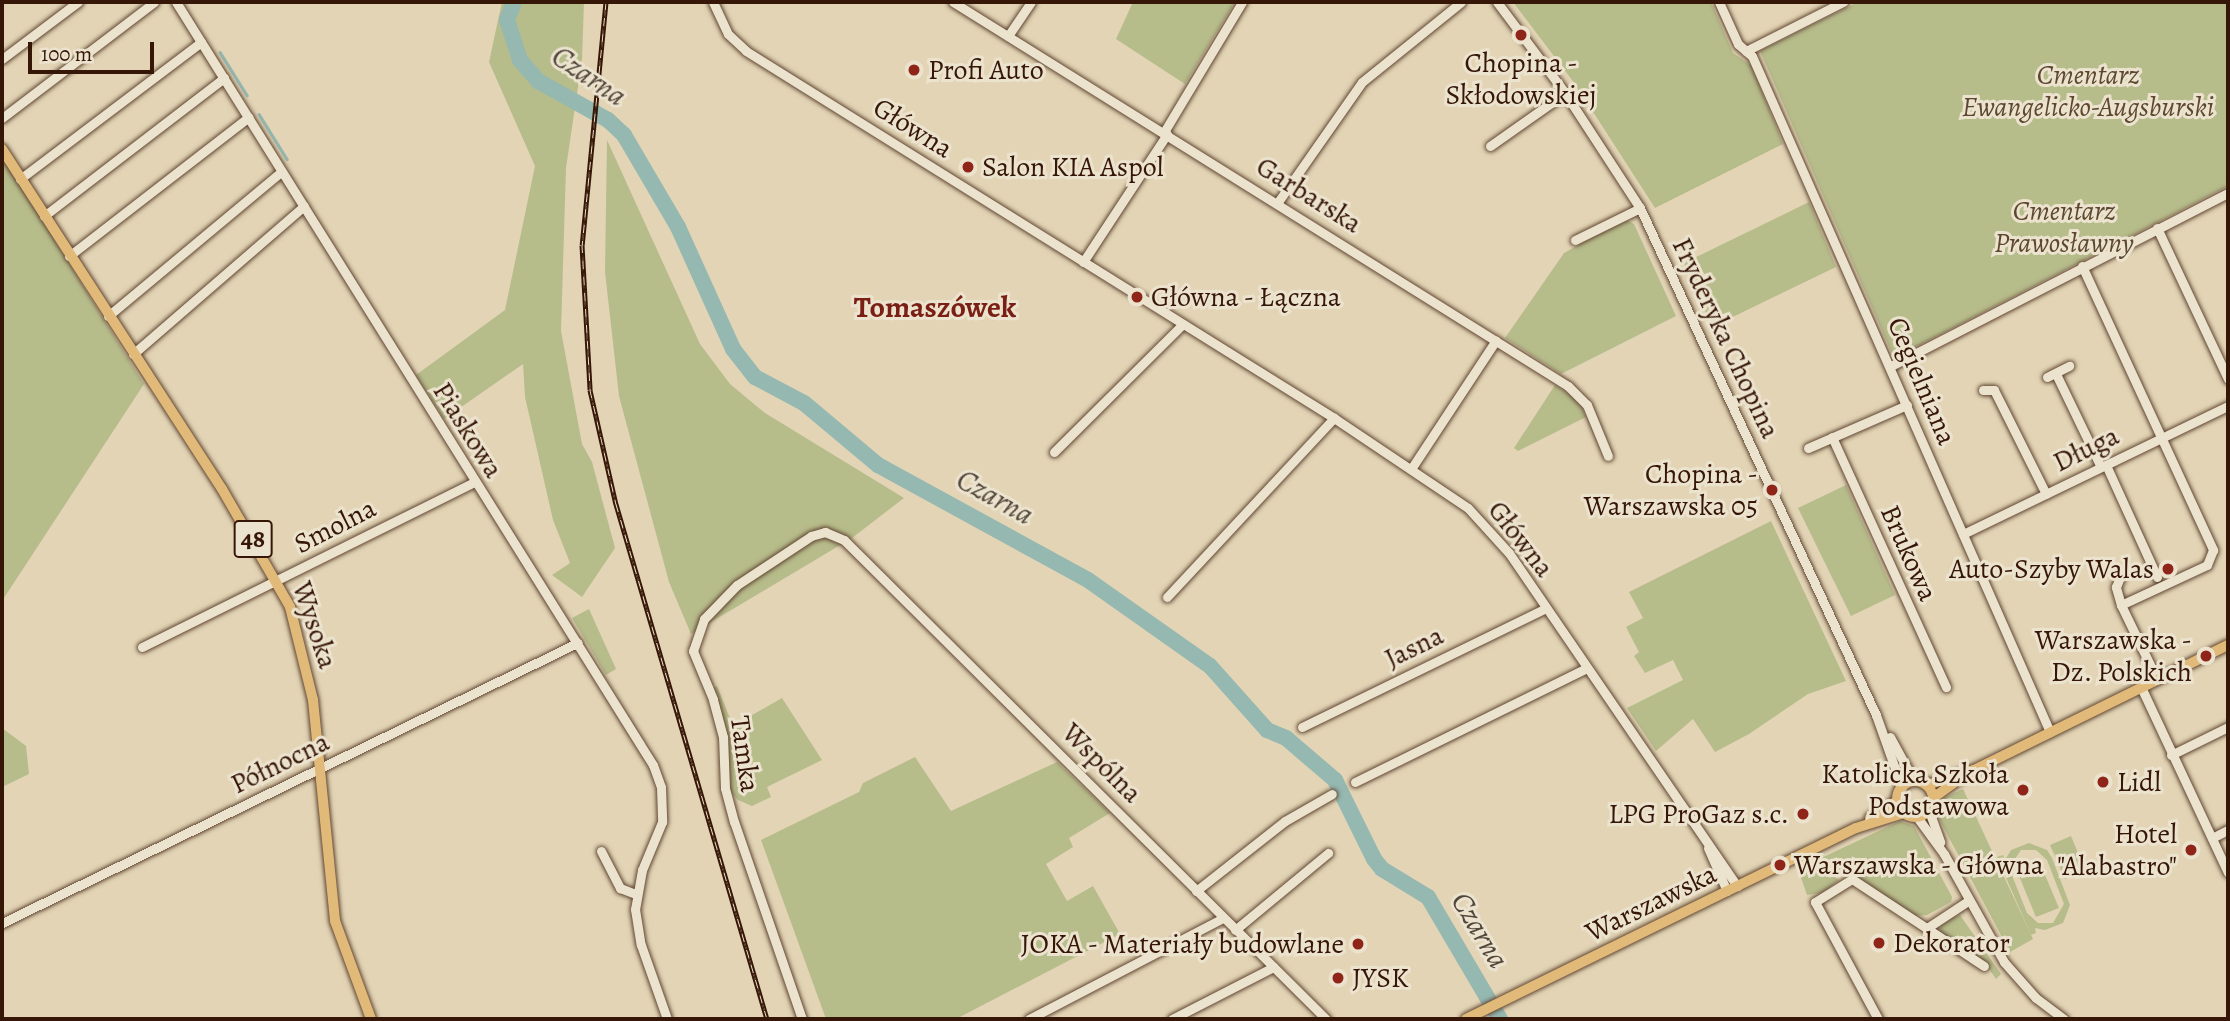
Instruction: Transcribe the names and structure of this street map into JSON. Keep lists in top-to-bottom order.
{
  "streets": {
    "main road": ["48", "Wysoka", "Warszawska"],
    "street": [
      "Główna",
      "Garbarska",
      "Fryderyka Chopina",
      "Cegielniana",
      "Piaskowa",
      "Długa",
      "Smolna",
      "Brukowa",
      "Jasna",
      "Tamka",
      "Północna",
      "Wspólna"
    ]
  },
  "crossings": [
    ["Główna", "Jasna"],
    ["Główna", "Warszawska"],
    ["Fryderyka Chopina", "Warszawska"],
    ["Cegielniana", "Długa"],
    ["Piaskowa", "Smolna"],
    ["Piaskowa", "Północna"],
    ["Smolna", "Wysoka"],
    ["Wysoka", "Północna"],
    ["Tamka", "Wspólna"]
  ],
  "districts": ["Tomaszówek"],
  "water": ["Czarna"],
  "parks": ["Cmentarz Ewangelicko-Augsburski", "Cmentarz Prawosławny"],
  "places": [
    "Chopina - Skłodowskiej",
    "Profi Auto",
    "Salon KIA Aspol",
    "Główna - Łączna",
    "Chopina - Warszawska 05",
    "Auto-Szyby Walas",
    "Warszawska - Dz. Polskich",
    "Lidl",
    "Katolicka Szkoła Podstawowa",
    "LPG ProGaz s.c.",
    "Hotel \"Alabastro\"",
    "Warszawska - Główna",
    "Dekorator",
    "JOKA - Materiały budowlane",
    "JYSK"
  ],
  "scale_bar": "100 m"
}
